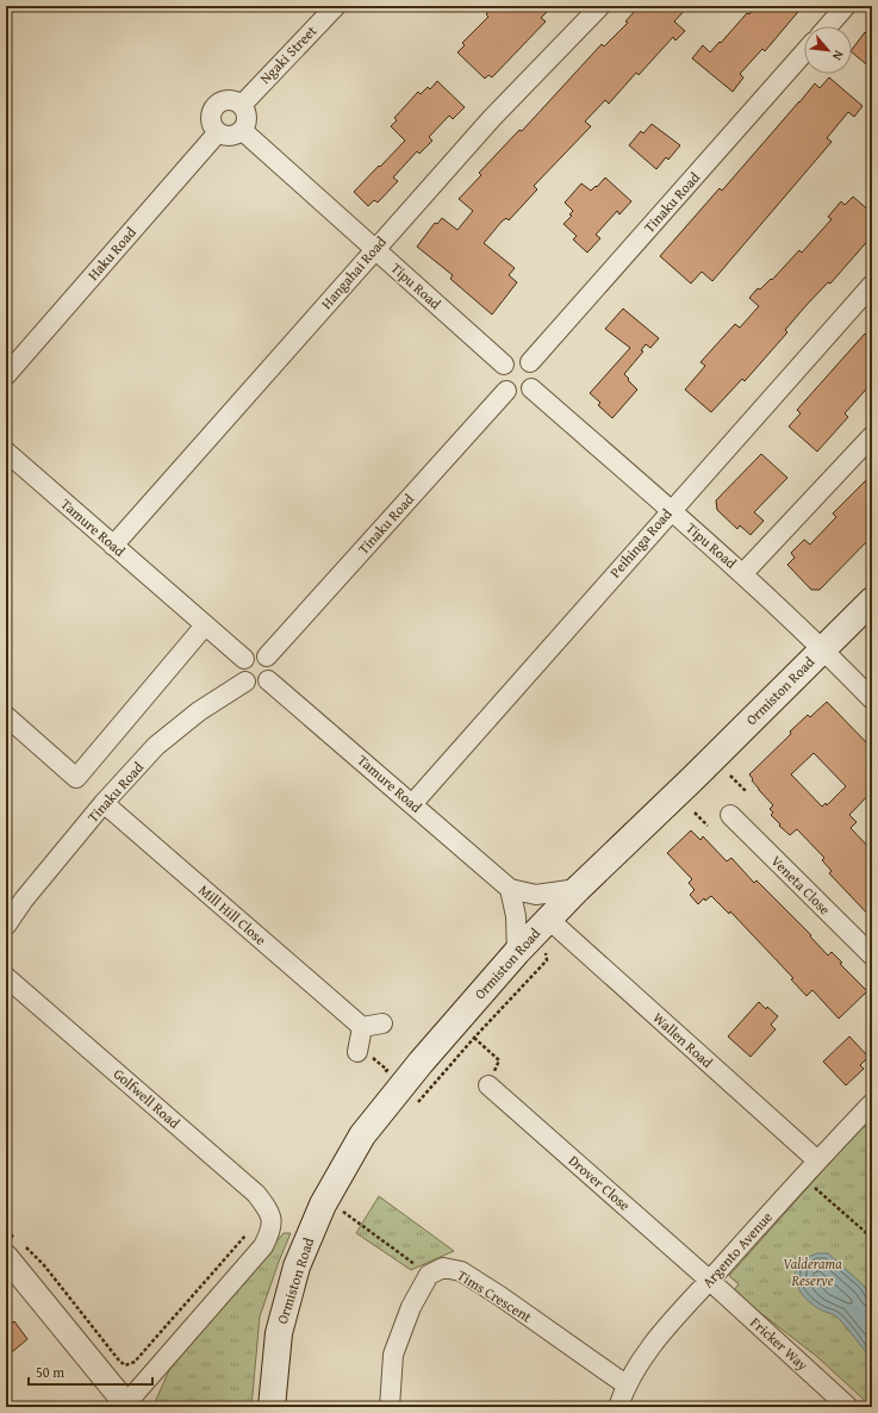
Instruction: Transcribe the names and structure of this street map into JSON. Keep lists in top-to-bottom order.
{
  "streets": {
    "main road": ["Ormiston Road"],
    "street": [
      "Ngaki Street",
      "Tinaku Road",
      "Haku Road",
      "Hangahai Road",
      "Tipu Road",
      "Tamure Road",
      "Peihinga Road",
      "Veneta Close",
      "Mill Hill Close",
      "Wallen Road",
      "Golfwell Road",
      "Drover Close",
      "Argento Avenue",
      "Tims Crescent",
      "Fricker Way"
    ]
  },
  "crossings": [
    ["Ngaki Street", "Haku Road"],
    ["Ngaki Street", "Tipu Road"],
    ["Tinaku Road", "Tipu Road"],
    ["Tinaku Road", "Tamure Road"],
    ["Tinaku Road", "Mill Hill Close"],
    ["Haku Road", "Tipu Road"],
    ["Hangahai Road", "Tipu Road"],
    ["Hangahai Road", "Tamure Road"],
    ["Tipu Road", "Peihinga Road"],
    ["Tipu Road", "Ormiston Road"],
    ["Tamure Road", "Peihinga Road"],
    ["Tamure Road", "Ormiston Road"],
    ["Ormiston Road", "Wallen Road"],
    ["Wallen Road", "Argento Avenue"],
    ["Drover Close", "Argento Avenue"],
    ["Drover Close", "Fricker Way"],
    ["Argento Avenue", "Tims Crescent"],
    ["Argento Avenue", "Fricker Way"]
  ],
  "parks": ["Valderama Reserve"],
  "scale_bar": "50 m",
  "north": "bottom right"
}
